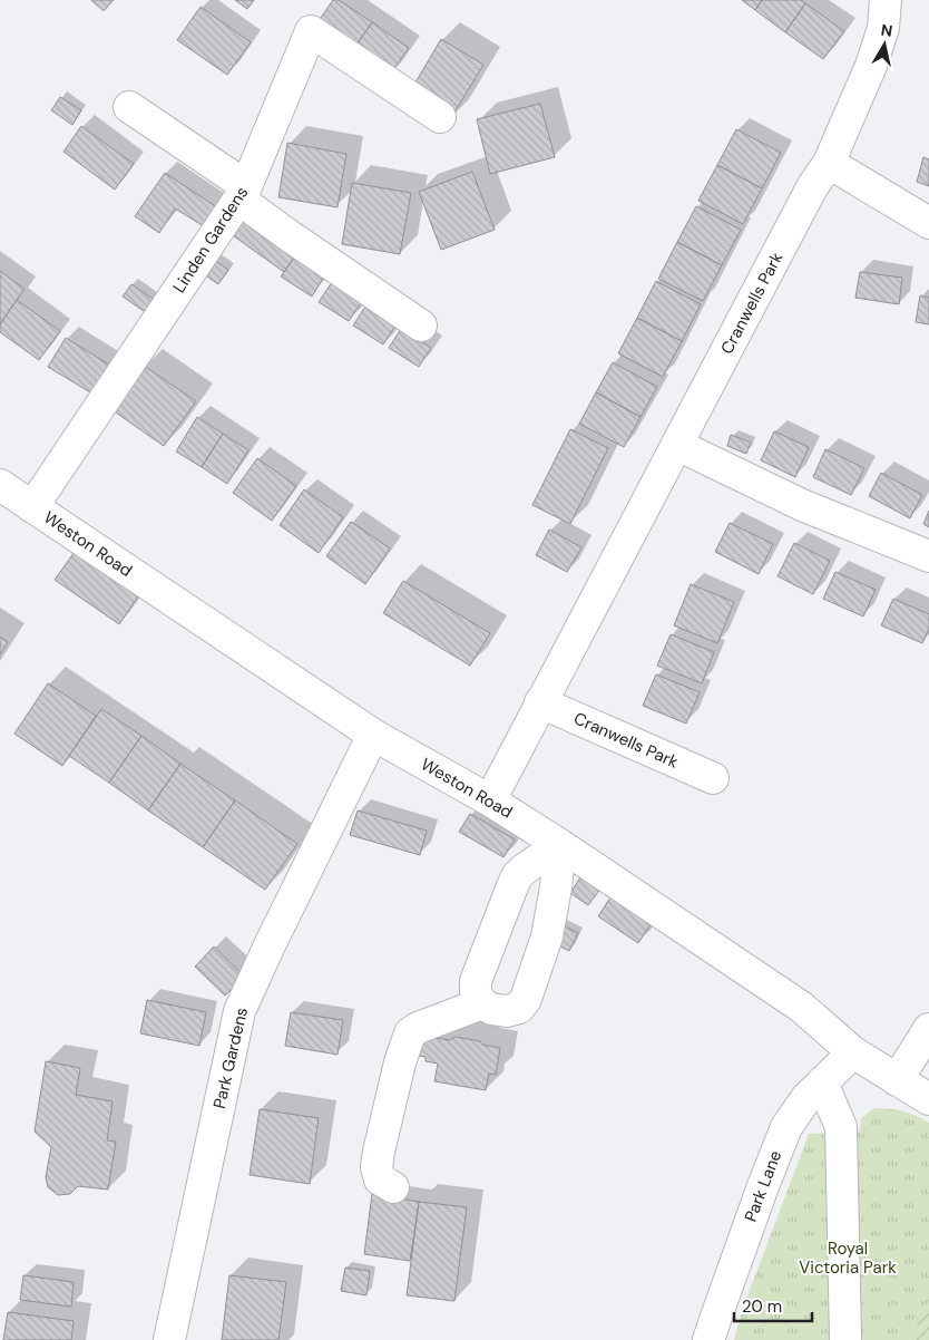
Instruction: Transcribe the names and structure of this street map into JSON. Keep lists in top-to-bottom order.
{
  "streets": {
    "street": [
      "Linden Gardens",
      "Cranwells Park",
      "Weston Road",
      "Park Gardens",
      "Park Lane"
    ]
  },
  "crossings": [
    ["Linden Gardens", "Weston Road"],
    ["Cranwells Park", "Weston Road"],
    ["Weston Road", "Park Gardens"],
    ["Weston Road", "Park Lane"]
  ],
  "parks": ["Royal Victoria Park"],
  "scale_bar": "20 m",
  "north": "top"
}
